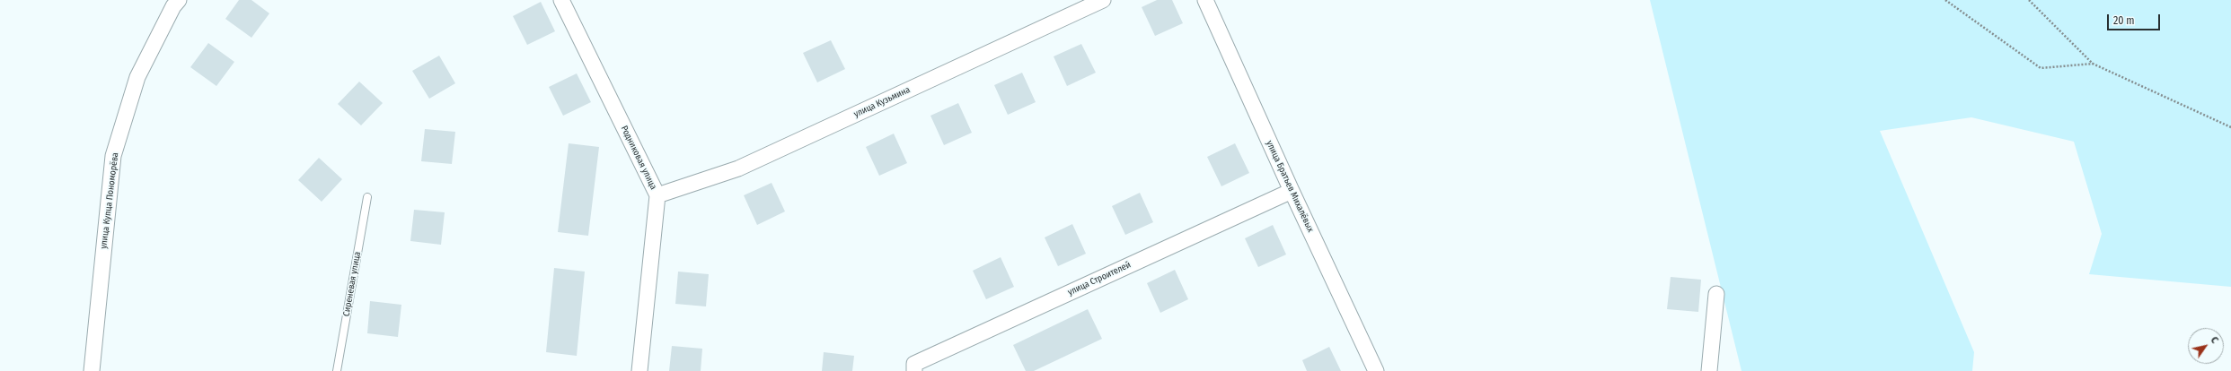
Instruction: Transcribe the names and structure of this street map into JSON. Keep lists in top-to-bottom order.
{
  "streets": {
    "street": [
      "улица Кузьмина",
      "Родниковая улица",
      "улица Братьев Михалёвых",
      "улица Купца Пономорёва",
      "улица Строителей"
    ],
    "lane": ["Сиреневая улица"]
  },
  "crossings": [
    ["улица Кузьмина", "Родниковая улица"],
    ["улица Братьев Михалёвых", "улица Строителей"]
  ],
  "scale_bar": "20 m",
  "north": "top right"
}
